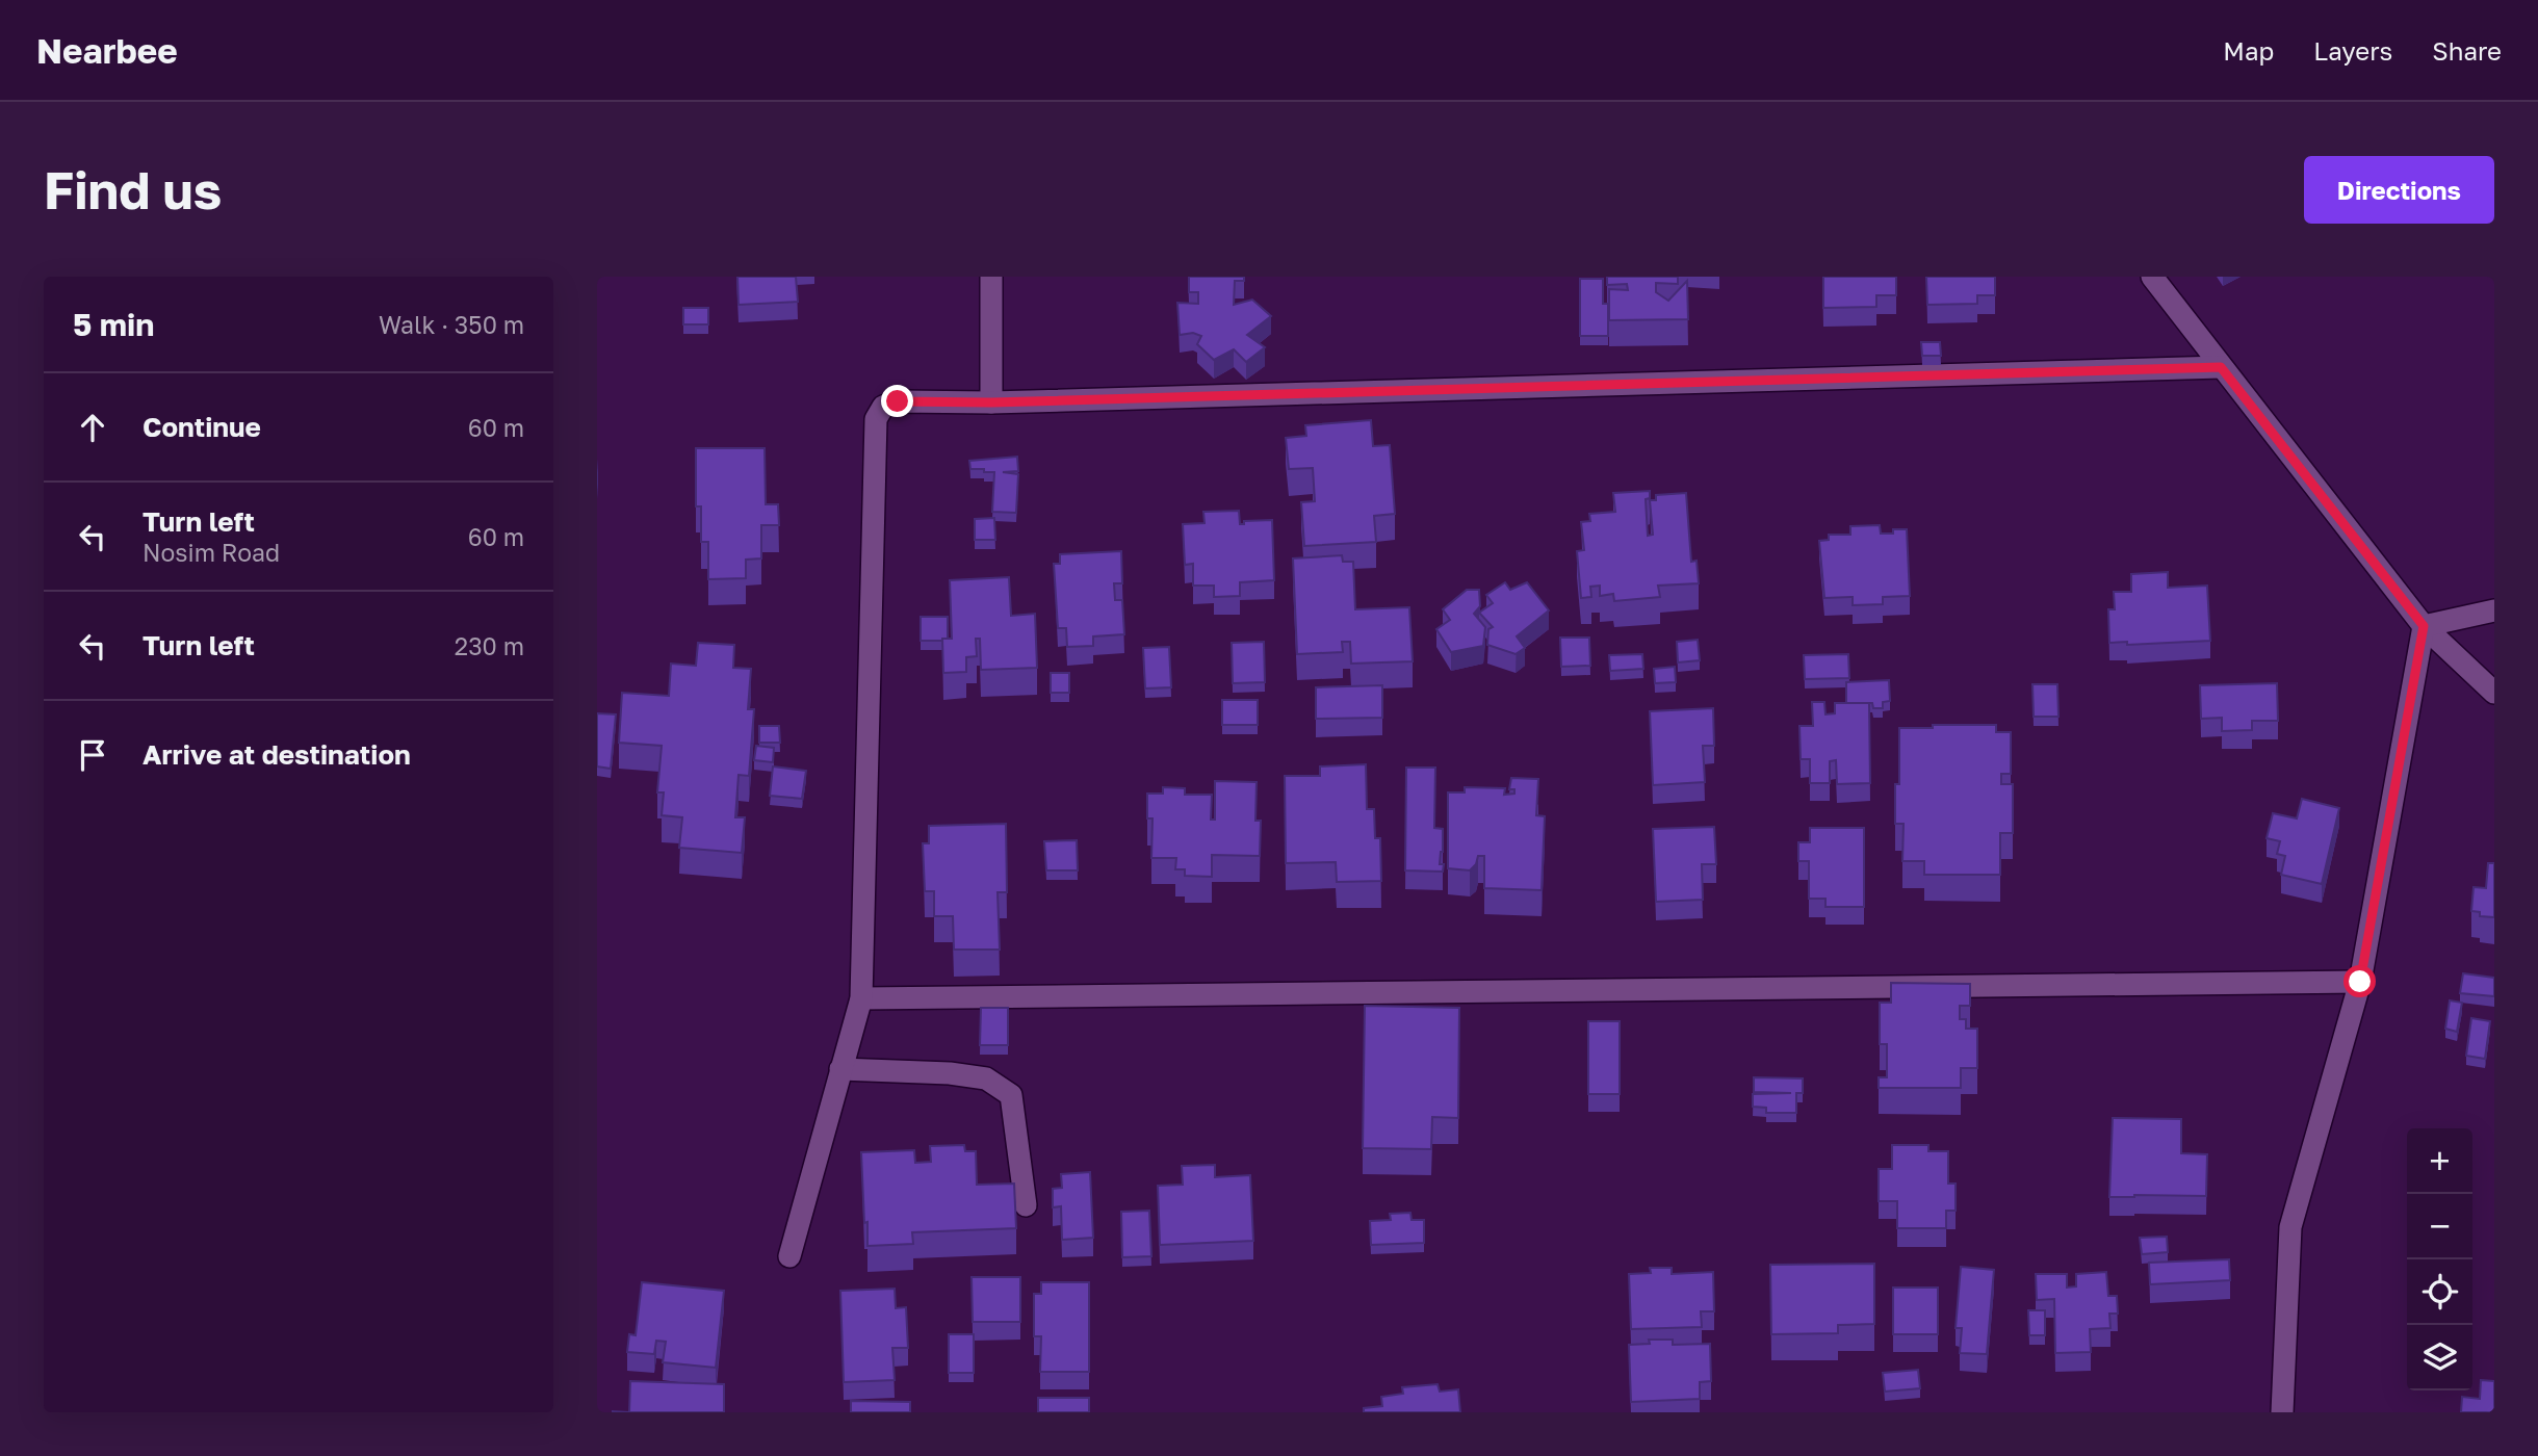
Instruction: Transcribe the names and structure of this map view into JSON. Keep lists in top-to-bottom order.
{
  "page": {
    "header": "Nearbee",
    "nav": ["Map", "Layers", "Share"],
    "buttons": "Directions",
    "title": "Find us",
    "heading": ["5 min", "Walk · 350 m"],
    "list": [
      ["Continue", "60 m"],
      ["Turn left", "Nosim Road", "60 m"],
      ["Turn left", "230 m"],
      "Arrive at destination"
    ],
    "map_buttons": ["+", "−"]
  }
}
